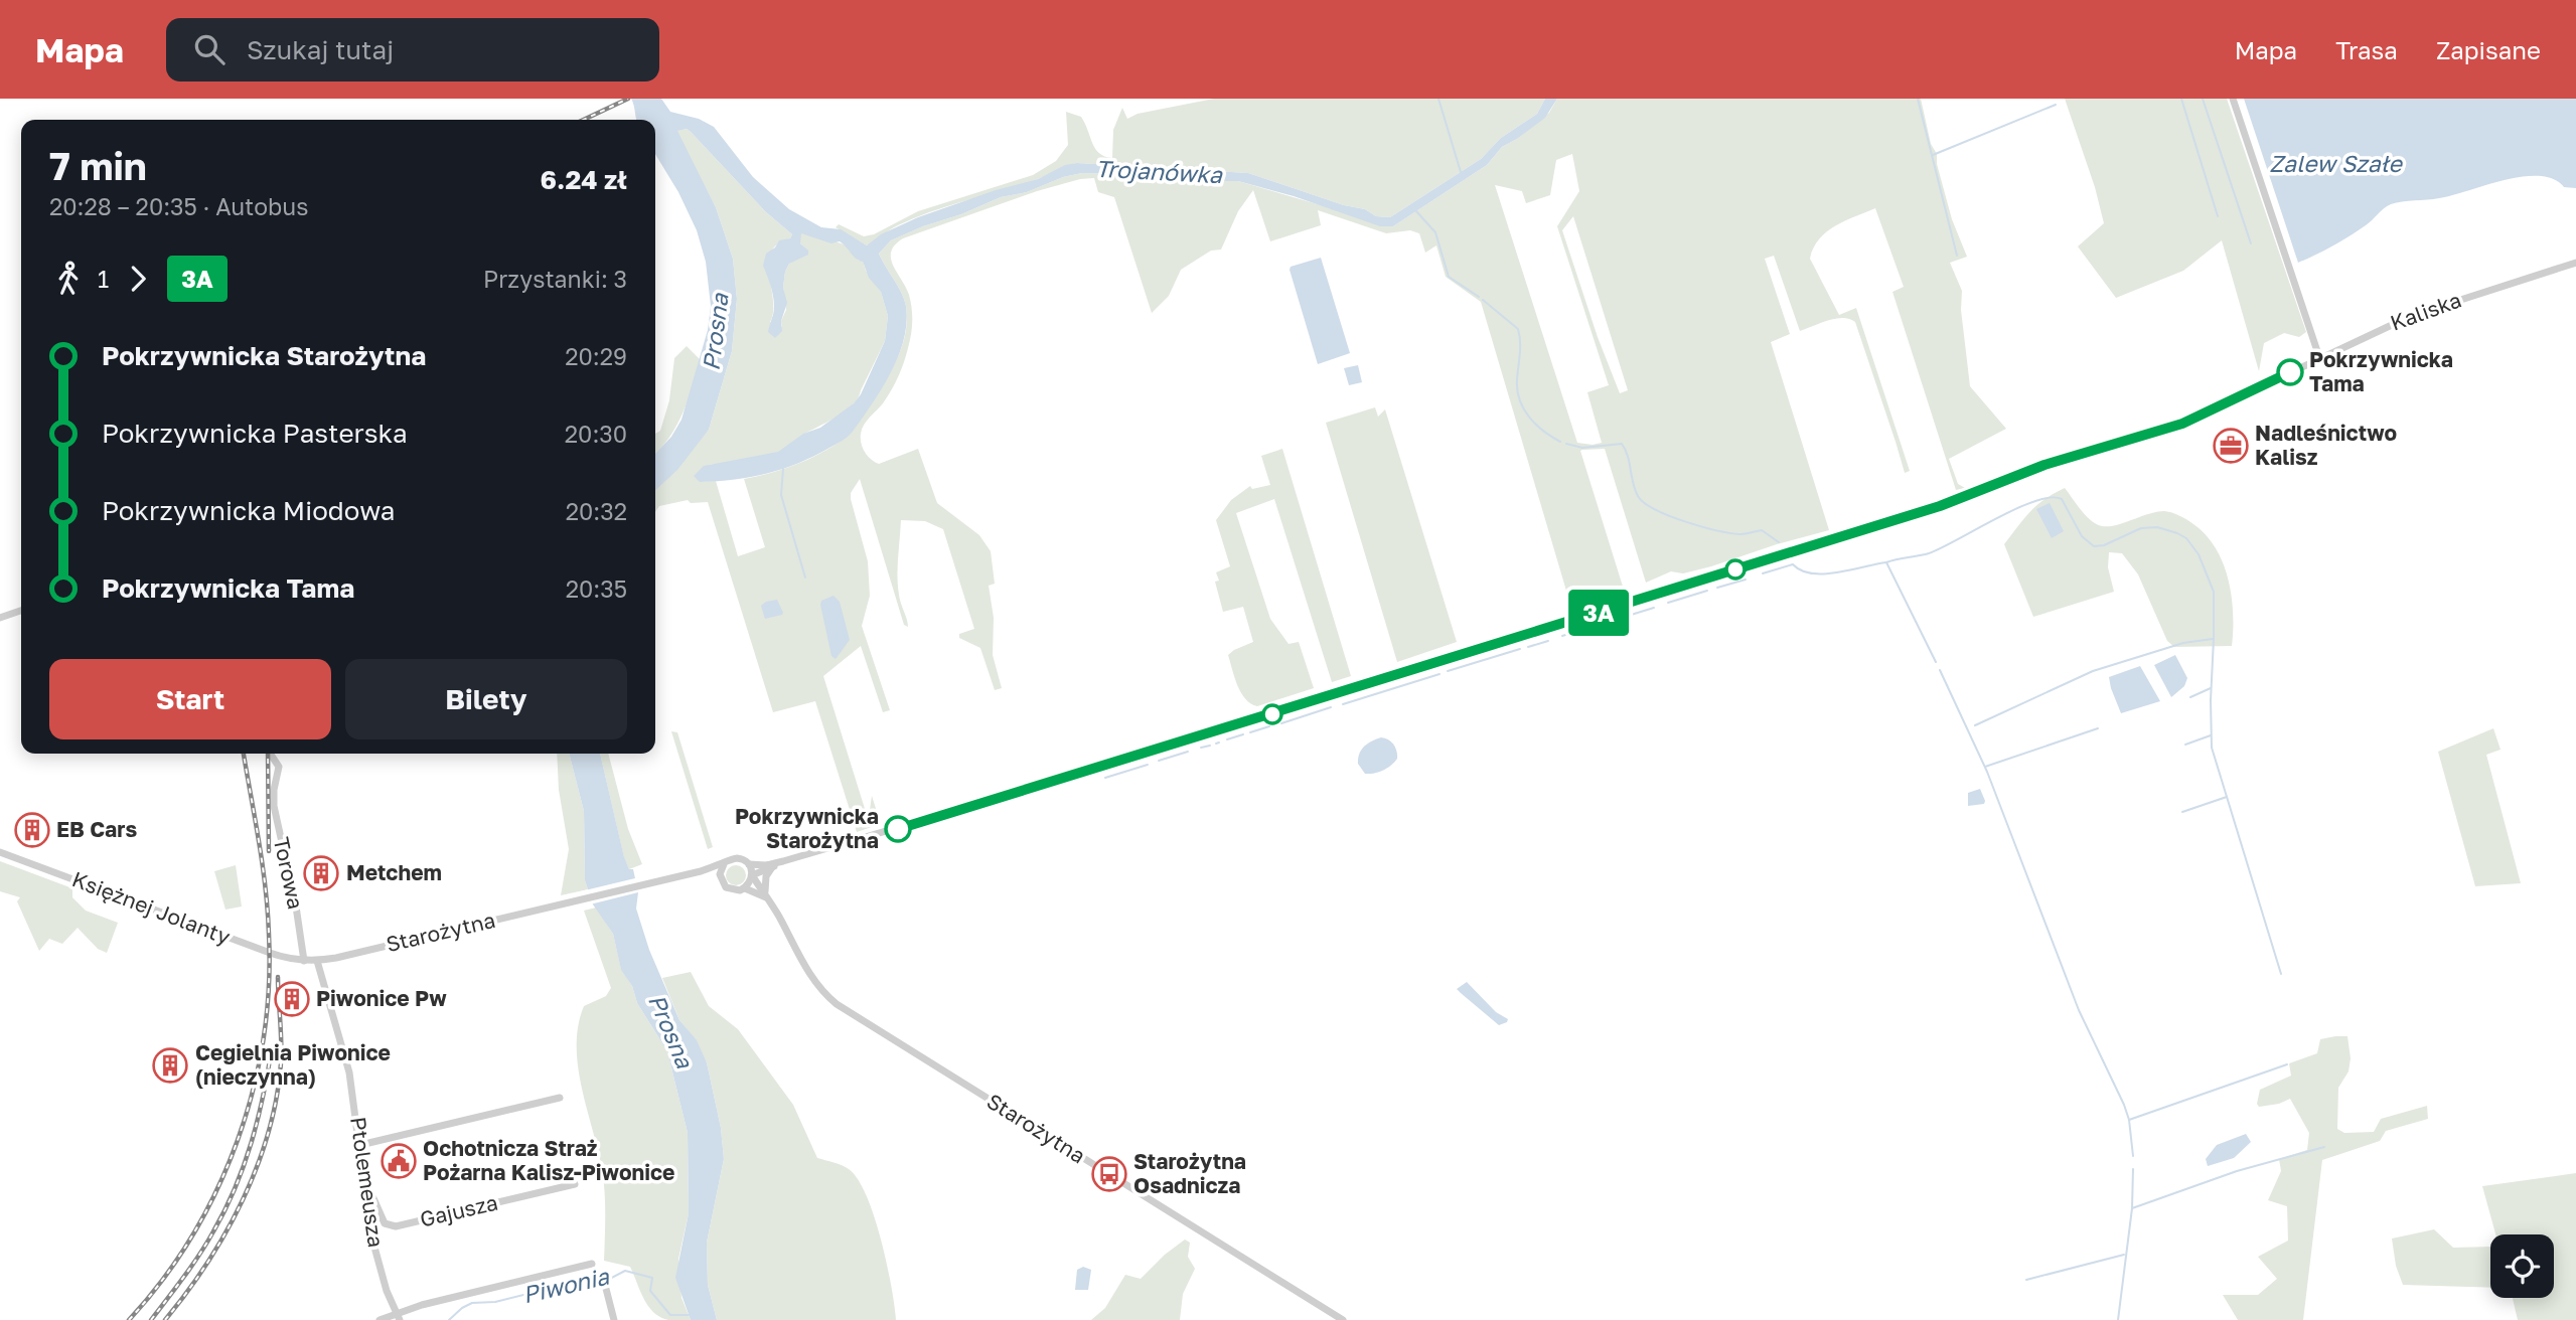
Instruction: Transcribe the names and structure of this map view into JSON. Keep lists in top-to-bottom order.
{
  "streets": {
    "street": [
      "Kaliska",
      "Torowa",
      "Księżnej Jolanty",
      "Starożytna",
      "Ptolemeusza",
      "Gajusza"
    ]
  },
  "crossings": [
    ["Torowa", "Księżnej Jolanty"],
    ["Torowa", "Starożytna"],
    ["Księżnej Jolanty", "Starożytna"],
    ["Starożytna", "Ptolemeusza"],
    ["Ptolemeusza", "Gajusza"]
  ],
  "water": [
    "Zalew Szałe",
    "Trojanówka",
    "Prosna",
    "Piwonia"
  ],
  "places": {
    "other": ["Pokrzywnicka Tama", "Pokrzywnicka Starożytna"],
    "office": ["Nadleśnictwo Kalisz"],
    "building": [
      "EB Cars",
      "Metchem",
      "Piwonice Pw",
      "Cegielnia Piwonice (nieczynna)"
    ],
    "public building": ["Ochotnicza Straż Pożarna Kalisz-Piwonice"],
    "bus stop": ["Starożytna Osadnicza"]
  },
  "lines": ["bus line 3A"],
  "page": {
    "header": "Mapa",
    "search": "Szukaj tutaj",
    "nav": ["Mapa", "Trasa", "Zapisane"],
    "on_map": "3A",
    "heading": ["7 min", "20:28 – 20:35 · Autobus", "6.24 zł"],
    "legs": ["1", "3A", "Przystanki: 3"],
    "list": [
      {
        "name": "Pokrzywnicka Starożytna",
        "value": "20:29"
      },
      {
        "name": "Pokrzywnicka Pasterska",
        "value": "20:30"
      },
      {
        "name": "Pokrzywnicka Miodowa",
        "value": "20:32"
      },
      {
        "name": "Pokrzywnicka Tama",
        "value": "20:35"
      }
    ],
    "buttons": ["Start", "Bilety"]
  }
}
